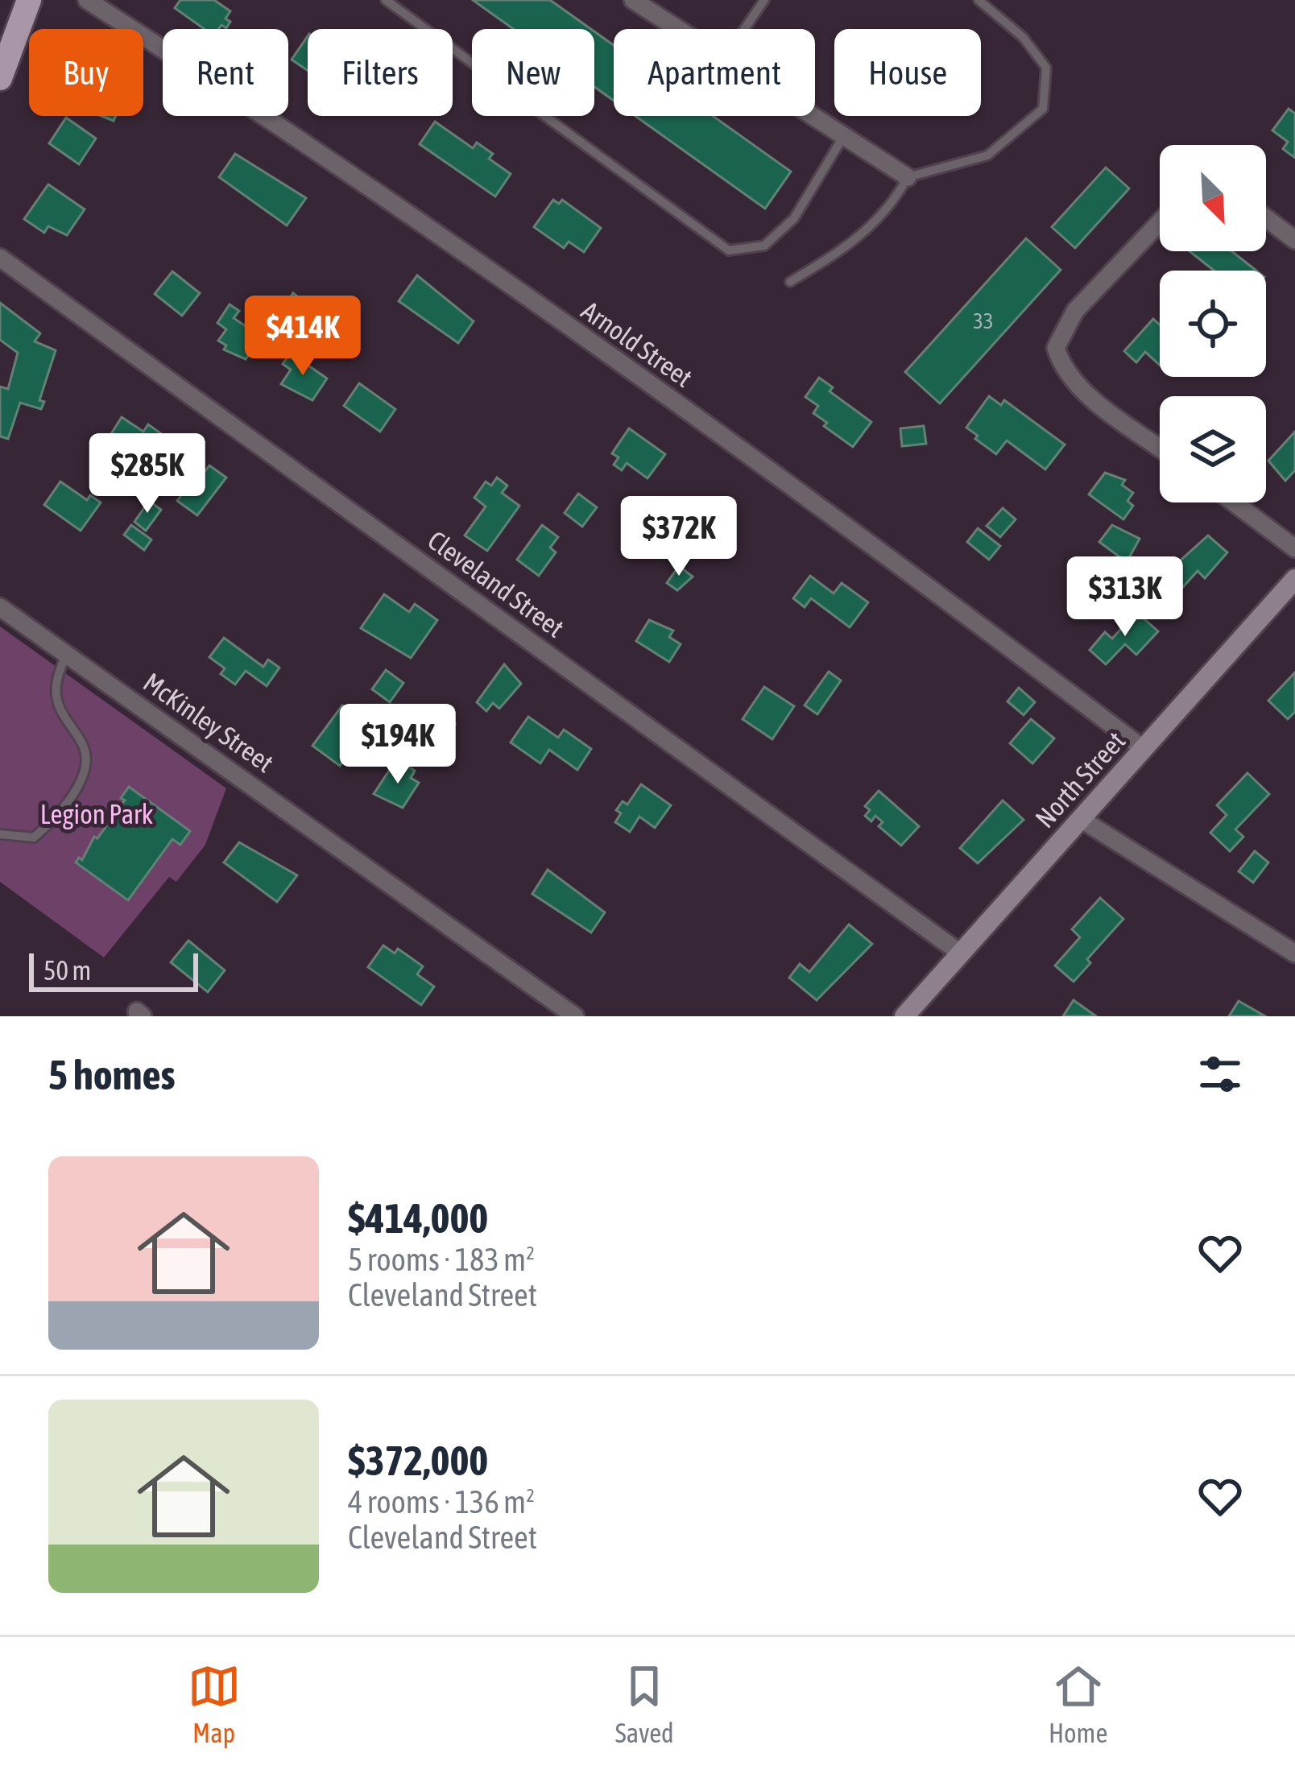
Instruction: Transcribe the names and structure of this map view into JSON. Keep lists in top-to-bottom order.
{
  "streets": {
    "main road": ["North Street"],
    "street": ["Arnold Street", "Cleveland Street", "McKinley Street"]
  },
  "crossings": [
    ["Arnold Street", "North Street"],
    ["Cleveland Street", "North Street"]
  ],
  "parks": ["Legion Park"],
  "house_numbers": ["33"],
  "scale_bar": "50 m",
  "north": "bottom right",
  "page": {
    "chip": [
      "Buy",
      "Rent",
      "Filters",
      "New",
      "Apartment",
      "House"
    ],
    "price": [
      "$414K",
      "$285K",
      "$372K",
      "$313K",
      "$194K"
    ],
    "scale": "50 m",
    "heading": "5 homes",
    "list": [
      {
        "name": "$414,000",
        "note": "5 rooms · 183 m² · Cleveland Street"
      },
      {
        "name": "$372,000",
        "note": "4 rooms · 136 m² · Cleveland Street"
      }
    ],
    "tabs": ["Map", "Saved", "Home"]
  }
}
